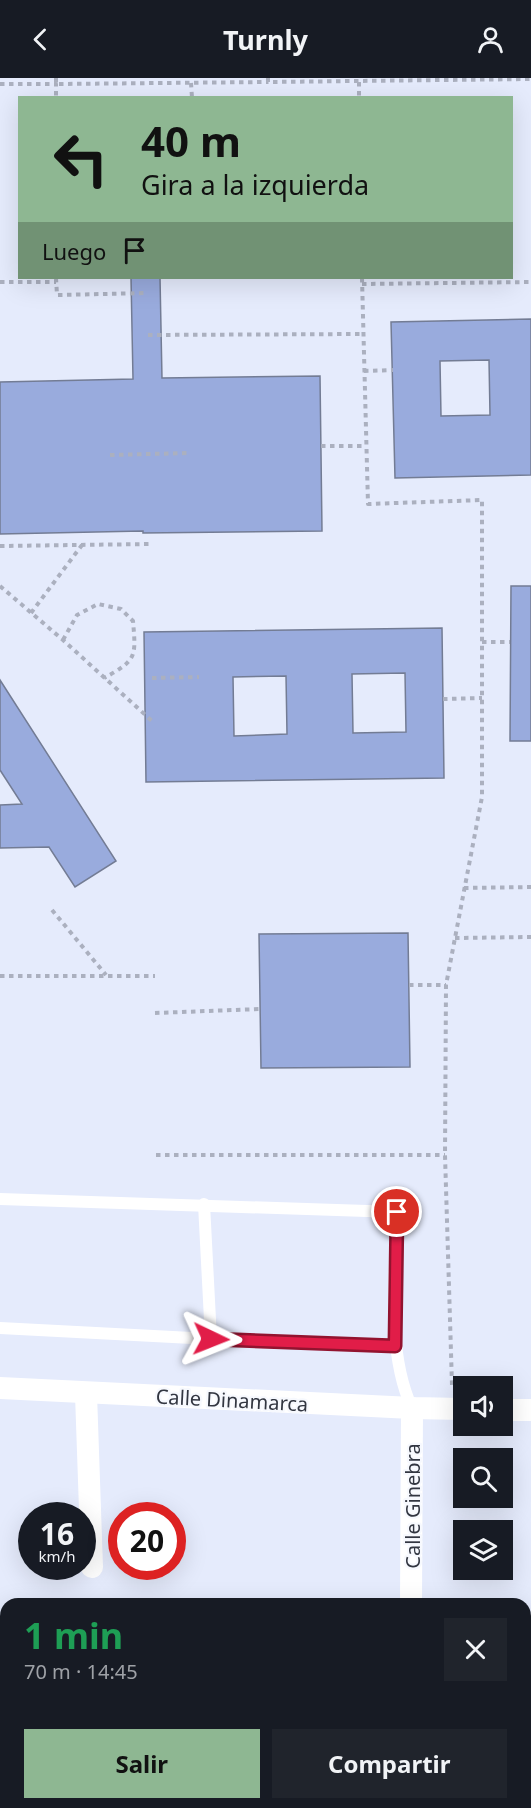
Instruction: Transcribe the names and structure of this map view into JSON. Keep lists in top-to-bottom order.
{
  "streets": {
    "street": ["Calle Dinamarca", "Calle Ginebra"]
  },
  "crossings": [
    ["Calle Dinamarca", "Calle Ginebra"]
  ],
  "page": {
    "header": "Turnly",
    "turn": ["40 m", "Gira a la izquierda"],
    "then": "Luego",
    "speed": "16 km/h",
    "limit": "20",
    "heading": ["1 min", "70 m · 14:45"],
    "buttons": ["Salir", "Compartir"]
  }
}
